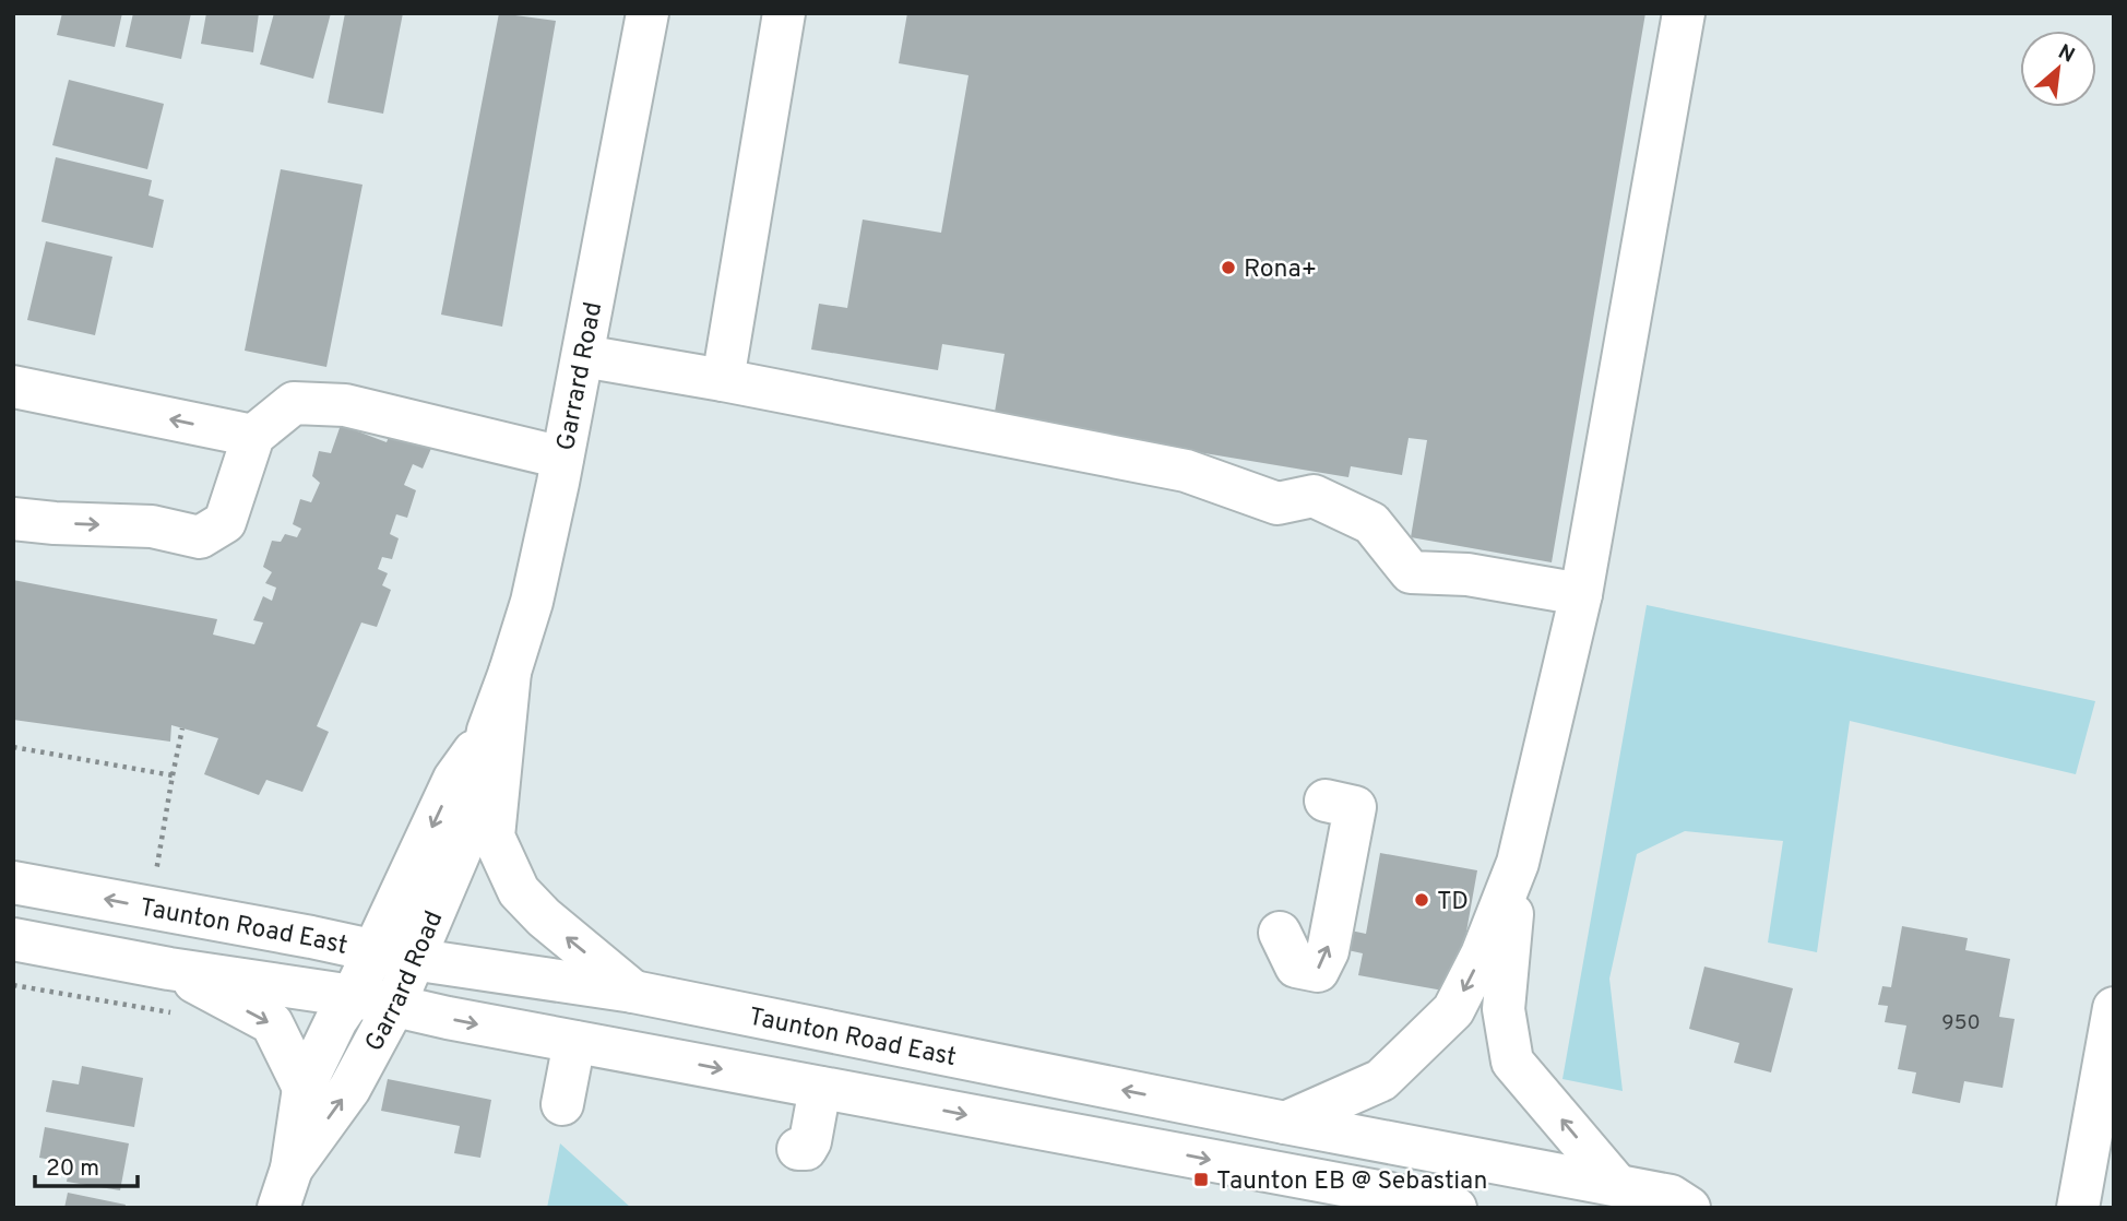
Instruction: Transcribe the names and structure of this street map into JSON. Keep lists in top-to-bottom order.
{
  "streets": {
    "main road": ["Garrard Road", "Taunton Road East"]
  },
  "crossings": [
    ["Garrard Road", "Taunton Road East"]
  ],
  "places": {
    "other": ["Rona+", "TD"],
    "transit": ["Taunton EB @ Sebastian"]
  },
  "house_numbers": ["950"],
  "scale_bar": "20 m",
  "north": "top right"
}
